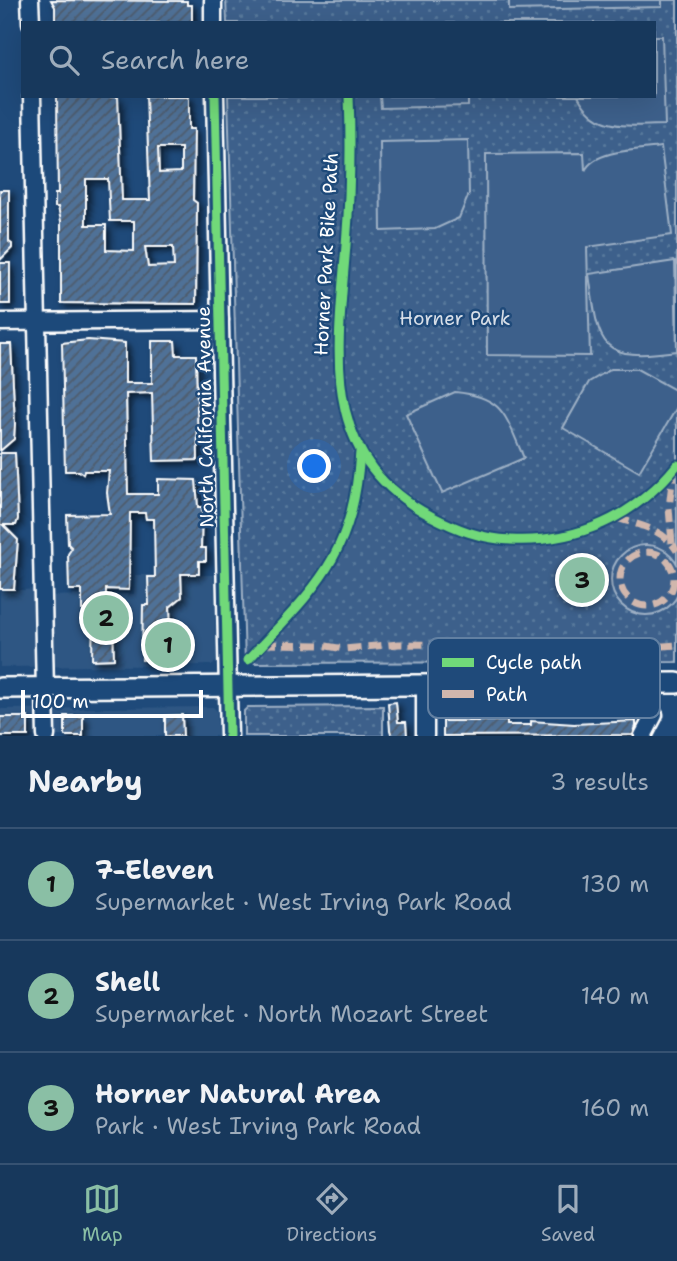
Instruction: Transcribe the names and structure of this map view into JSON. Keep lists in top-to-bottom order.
{
  "streets": {
    "street": ["North California Avenue"],
    "cycle path": ["Horner Park Bike Path"]
  },
  "parks": ["Horner Park"],
  "legend": ["Cycle path", "Path"],
  "scale_bar": "100 m",
  "page": {
    "search": "Search here",
    "pins": ["3", "2", "1"],
    "scale": "100 m",
    "heading": ["Nearby", "3 results"],
    "list": [
      {
        "mark": "1",
        "name": "7-Eleven",
        "note": "Supermarket · West Irving Park Road",
        "value": "130 m"
      },
      {
        "mark": "2",
        "name": "Shell",
        "note": "Supermarket · North Mozart Street",
        "value": "140 m"
      },
      {
        "mark": "3",
        "name": "Horner Natural Area",
        "note": "Park · West Irving Park Road",
        "value": "160 m"
      }
    ],
    "nav": ["Map", "Directions", "Saved"]
  }
}
